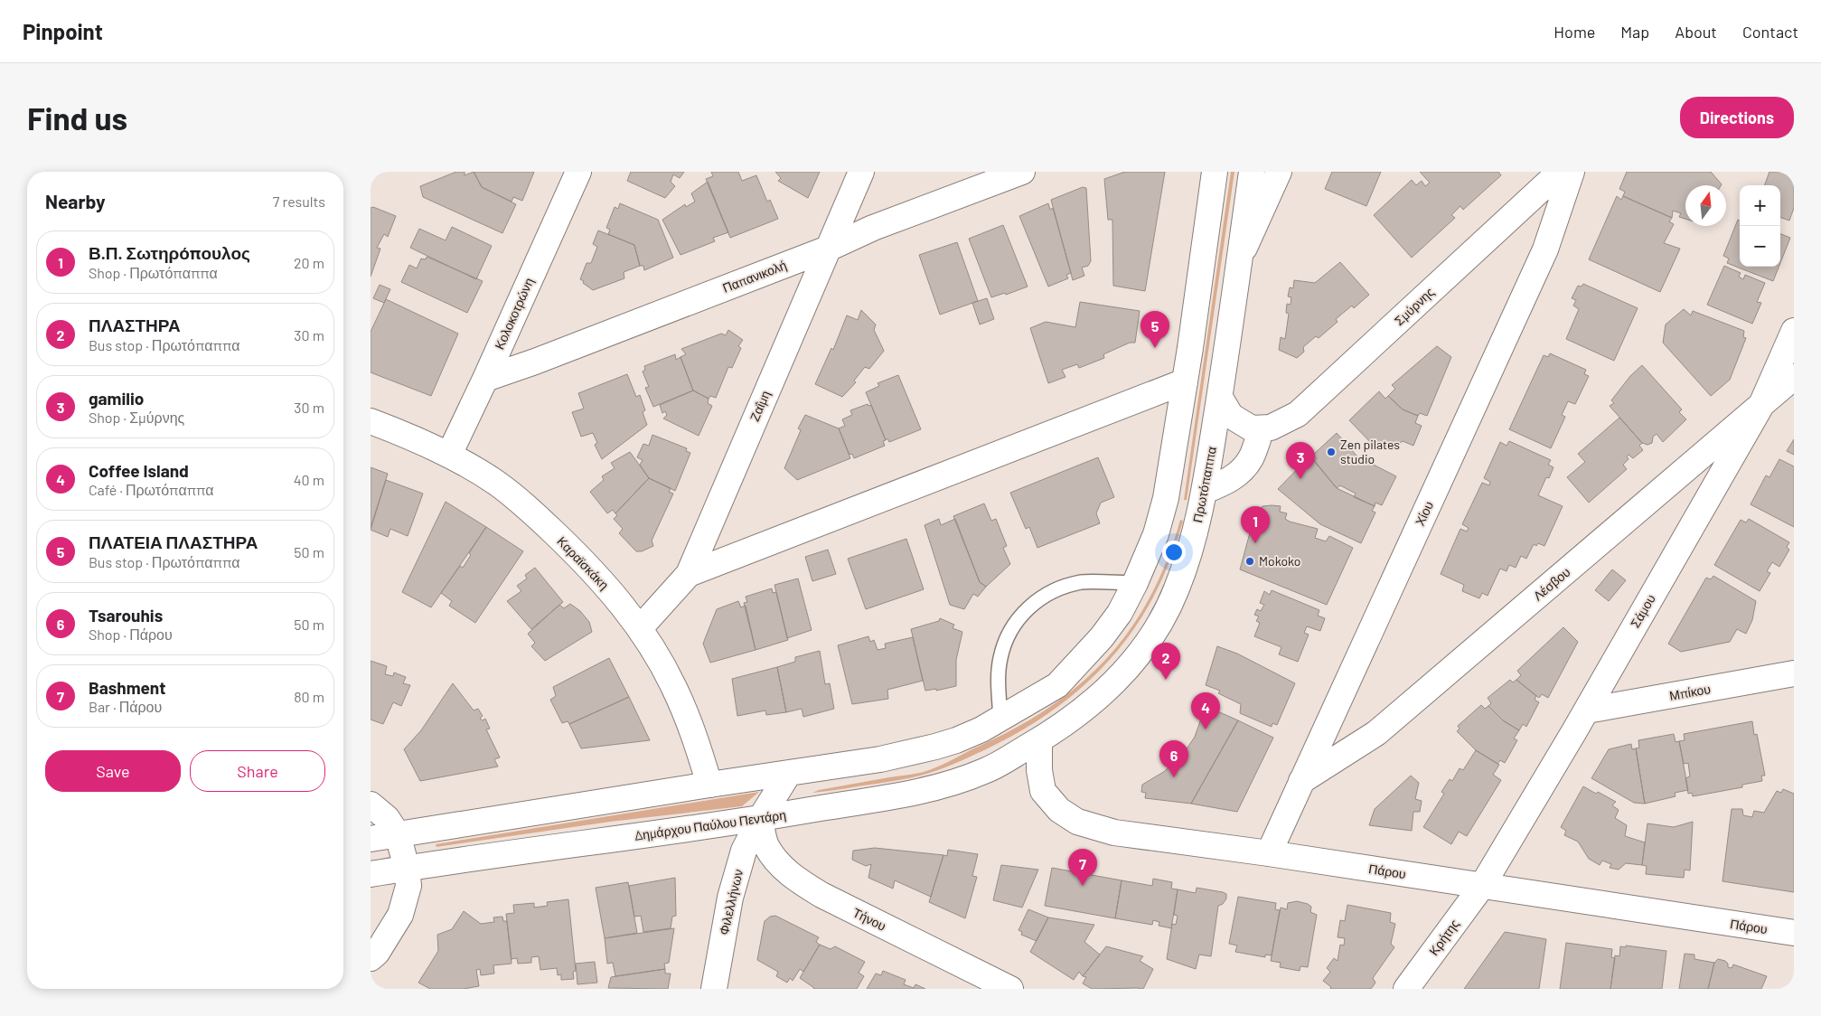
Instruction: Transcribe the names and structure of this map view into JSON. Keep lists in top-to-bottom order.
{
  "streets": {
    "street": [
      "Παπανικολή",
      "Σμύρνης",
      "Κολοκοτρώνη",
      "Ζαΐμη",
      "Πρωτόπαππα",
      "Χίου",
      "Καραϊσκάκη",
      "Λέσβου",
      "Σάμου",
      "Μπίκου",
      "Δημάρχου Παύλου Πεντάρη",
      "Πάρου",
      "Φιλελλήνων",
      "Τήνου",
      "Κρήτης"
    ]
  },
  "crossings": [
    ["Παπανικολή", "Κολοκοτρώνη"],
    ["Παπανικολή", "Ζαΐμη"],
    ["Κολοκοτρώνη", "Καραϊσκάκη"],
    ["Ζαΐμη", "Καραϊσκάκη"],
    ["Πρωτόπαππα", "Δημάρχου Παύλου Πεντάρη"],
    ["Πρωτόπαππα", "Πάρου"],
    ["Χίου", "Λέσβου"],
    ["Χίου", "Πάρου"],
    ["Λέσβου", "Σάμου"],
    ["Σάμου", "Μπίκου"],
    ["Σάμου", "Πάρου"],
    ["Σάμου", "Κρήτης"],
    ["Δημάρχου Παύλου Πεντάρη", "Πάρου"],
    ["Δημάρχου Παύλου Πεντάρη", "Φιλελλήνων"],
    ["Δημάρχου Παύλου Πεντάρη", "Τήνου"],
    ["Πάρου", "Κρήτης"],
    ["Φιλελλήνων", "Τήνου"]
  ],
  "places": ["Zen pilates studio", "Mokoko"],
  "north": "top",
  "page": {
    "header": "Pinpoint",
    "nav": [
      "Home",
      "Map",
      "About",
      "Contact"
    ],
    "buttons": [
      "Directions",
      ["Save", "Share"]
    ],
    "title": "Find us",
    "heading": ["Nearby", "7 results"],
    "map_buttons": ["+", "−"],
    "list": [
      {
        "mark": "1",
        "name": "Β.Π. Σωτηρόπουλος",
        "note": "Shop · Πρωτόπαππα",
        "value": "20 m"
      },
      {
        "mark": "2",
        "name": "ΠΛΑΣΤΗΡΑ",
        "note": "Bus stop · Πρωτόπαππα",
        "value": "30 m"
      },
      {
        "mark": "3",
        "name": "gamilio",
        "note": "Shop · Σμύρνης",
        "value": "30 m"
      },
      {
        "mark": "4",
        "name": "Coffee Island",
        "note": "Café · Πρωτόπαππα",
        "value": "40 m"
      },
      {
        "mark": "5",
        "name": "ΠΛΑΤΕΙΑ ΠΛΑΣΤΗΡΑ",
        "note": "Bus stop · Πρωτόπαππα",
        "value": "50 m"
      },
      {
        "mark": "6",
        "name": "Tsarouhis",
        "note": "Shop · Πάρου",
        "value": "50 m"
      },
      {
        "mark": "7",
        "name": "Bashment",
        "note": "Bar · Πάρου",
        "value": "80 m"
      }
    ],
    "pins": [
      "5",
      "3",
      "1",
      "2",
      "4",
      "6",
      "7"
    ]
  }
}
